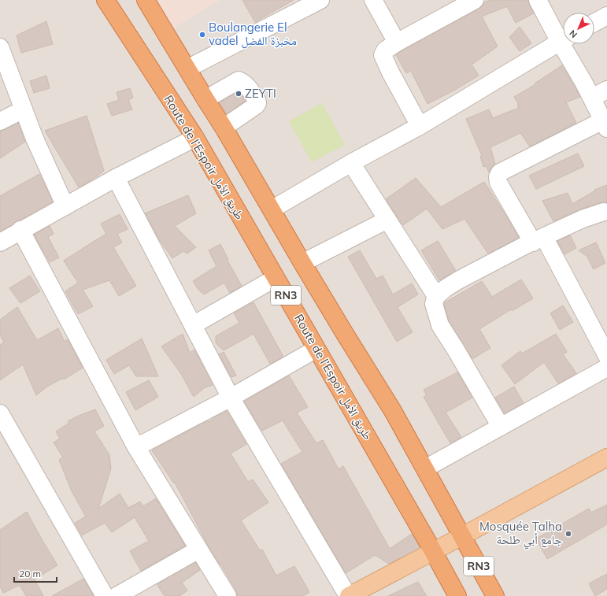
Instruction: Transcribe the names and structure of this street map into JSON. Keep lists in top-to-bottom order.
{
  "streets": {
    "highway": ["Route de l’Espoir طريق الأمل", "RN3"]
  },
  "places": ["Boulangerie El vadel مخبزة الفضل", "ZEYTI", "Mosquée Talha جامع أبي طلحة"],
  "scale_bar": "20 m",
  "north": "bottom left"
}
